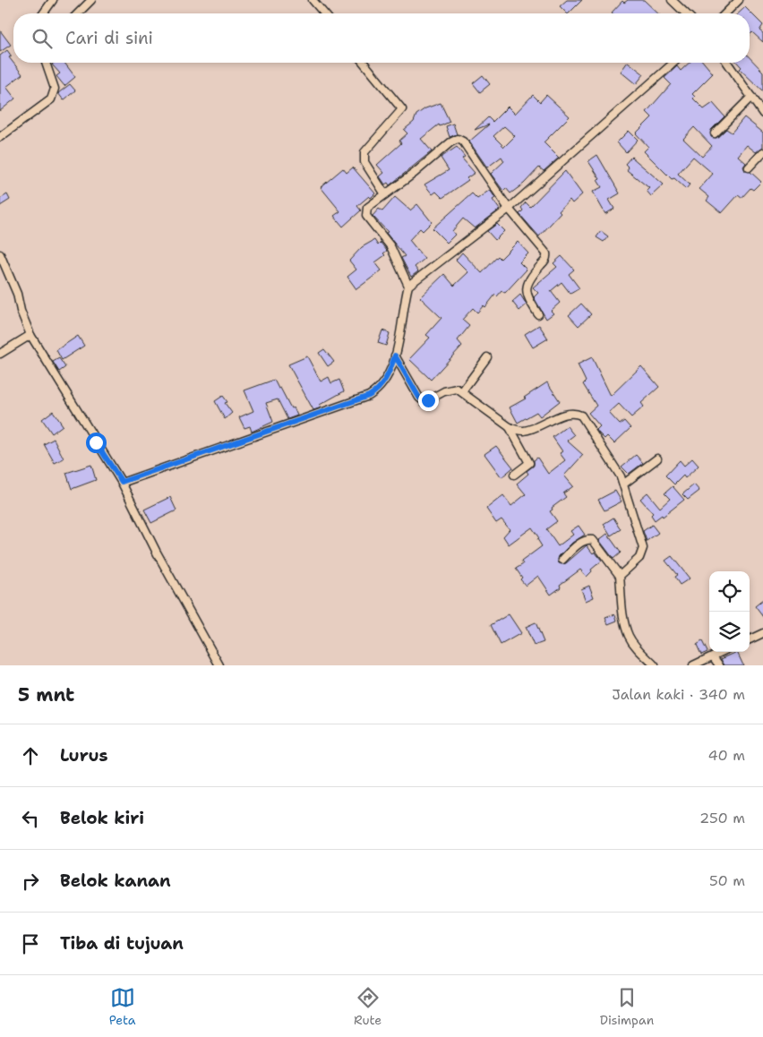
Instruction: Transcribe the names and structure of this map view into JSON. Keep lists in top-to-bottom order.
{
  "page": {
    "search": "Cari di sini",
    "heading": ["5 mnt", "Jalan kaki · 340 m"],
    "list": [
      ["Lurus", "40 m"],
      ["Belok kiri", "250 m"],
      ["Belok kanan", "50 m"],
      "Tiba di tujuan"
    ],
    "nav": ["Peta", "Rute", "Disimpan"]
  }
}
